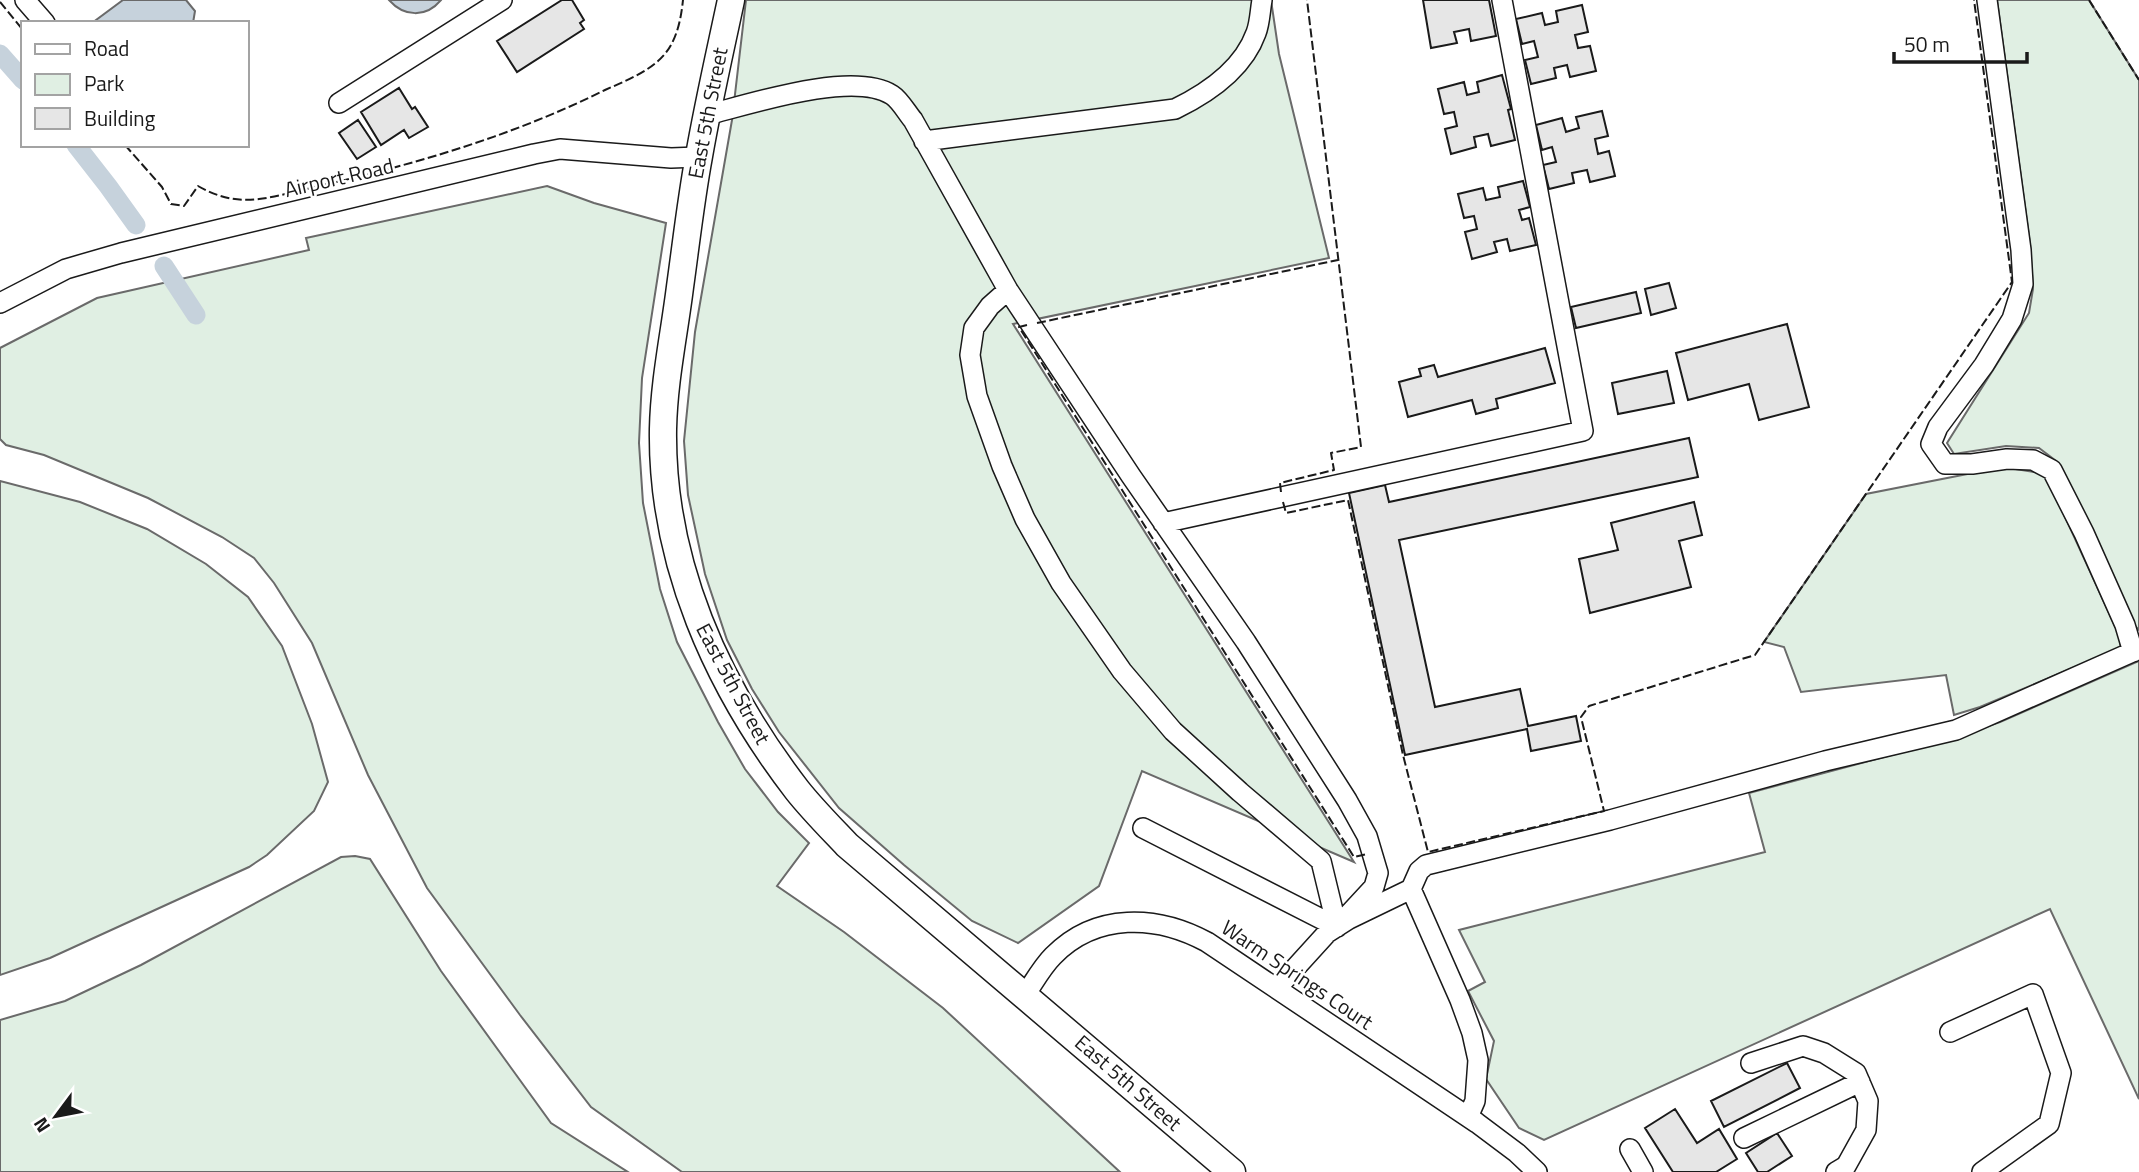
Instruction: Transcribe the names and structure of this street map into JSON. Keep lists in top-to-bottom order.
{
  "streets": {
    "main road": ["East 5th Street"],
    "street": ["Airport Road", "Warm Springs Court"]
  },
  "crossings": [
    ["East 5th Street", "Airport Road"],
    ["East 5th Street", "Warm Springs Court"]
  ],
  "legend": ["Road", "Park", "Building"],
  "scale_bar": "50 m",
  "north": "bottom left"
}
